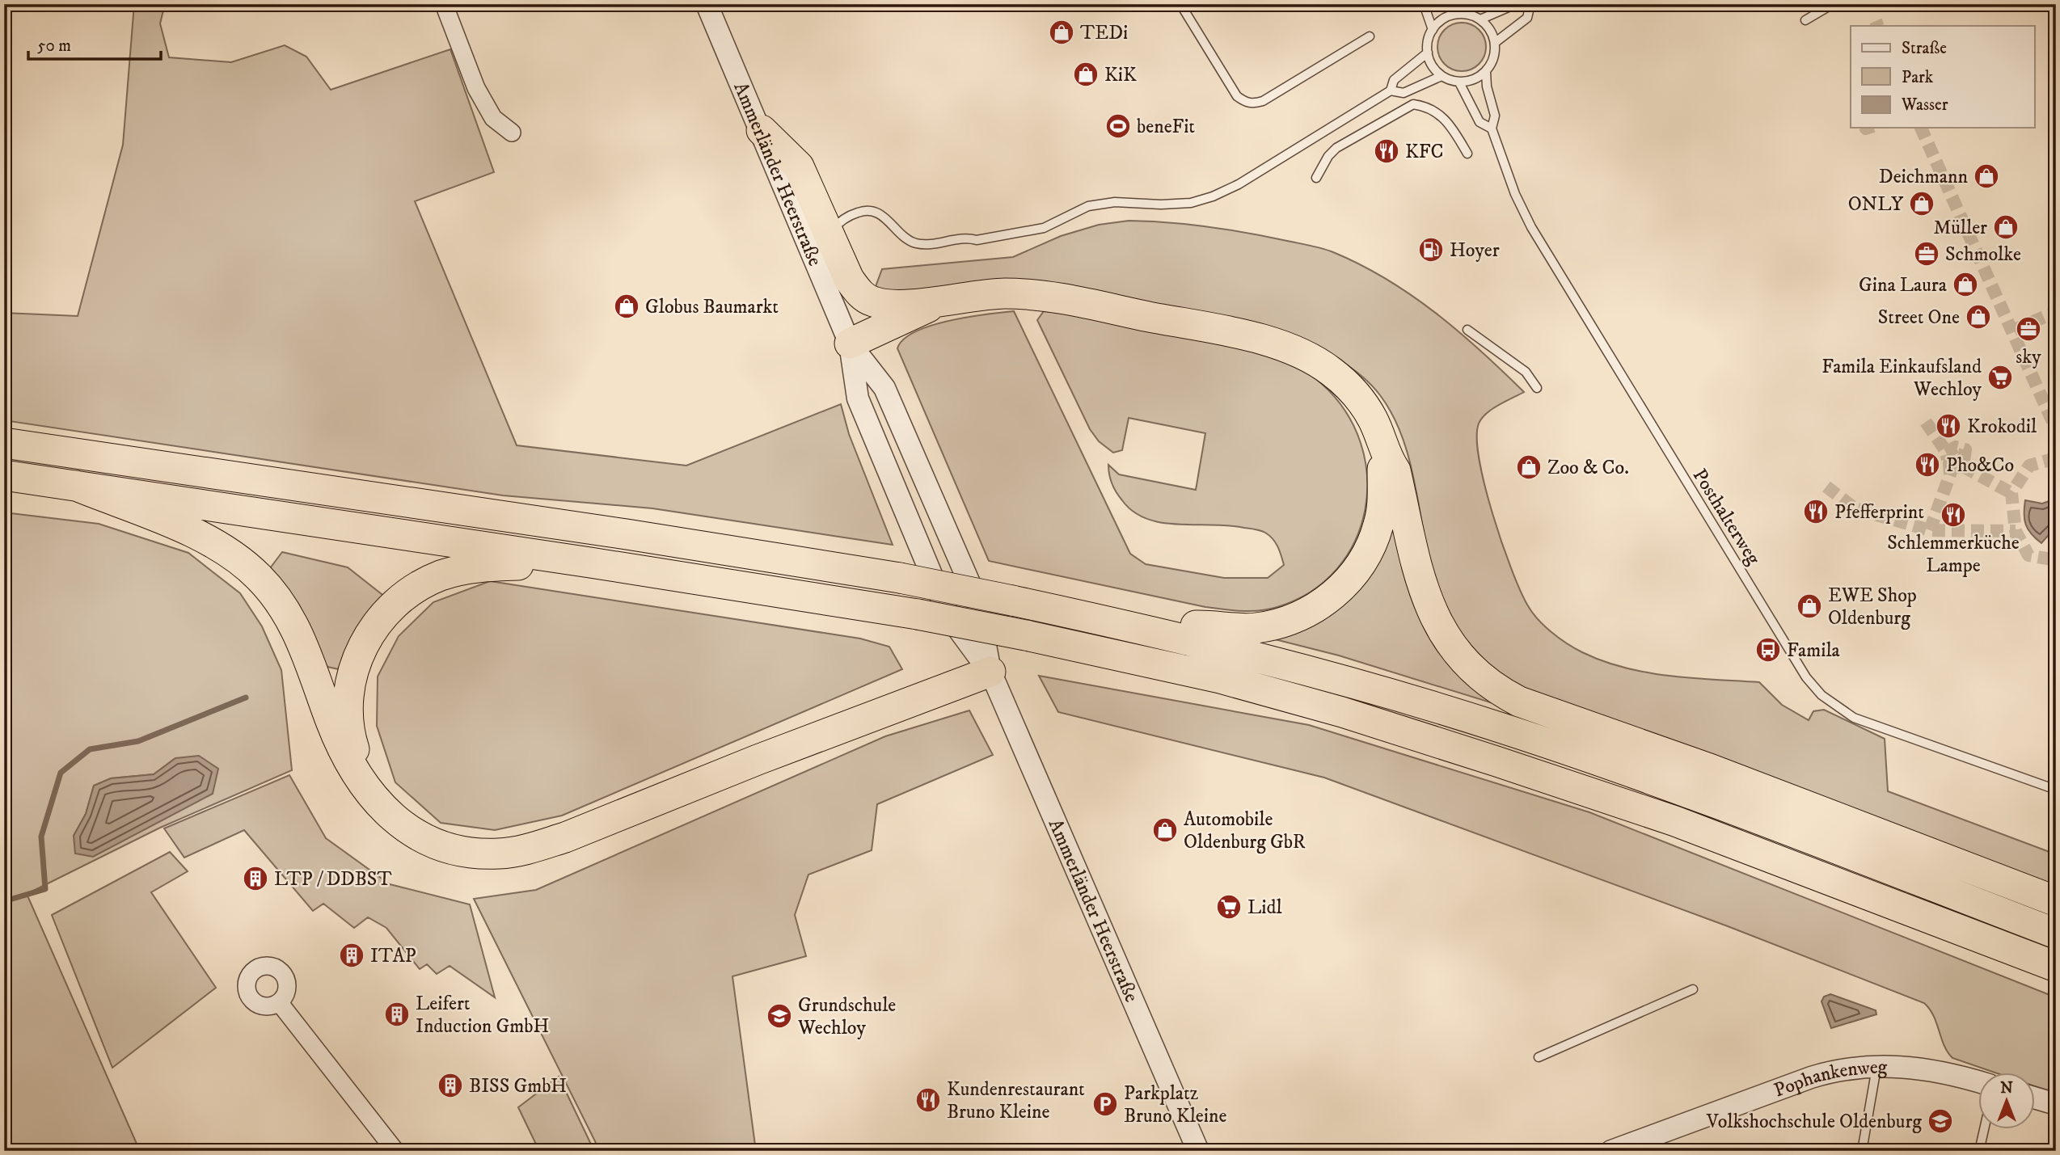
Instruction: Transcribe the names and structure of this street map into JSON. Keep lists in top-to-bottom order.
{
  "streets": {
    "street": ["Ammerländer Heerstraße", "Pophankenweg"],
    "lane": ["Posthalterweg"]
  },
  "places": {
    "shop": [
      "TEDi",
      "KiK",
      "Deichmann",
      "ONLY",
      "Müller",
      "Gina Laura",
      "Globus Baumarkt",
      "Street One",
      "Zoo & Co.",
      "EWE Shop Oldenburg",
      "Automobile Oldenburg GbR"
    ],
    "sports": ["beneFit"],
    "restaurant": [
      "KFC",
      "Krokodil",
      "Pho&Co",
      "Pfefferprint",
      "Schlemmerküche Lampe",
      "Kundenrestaurant Bruno Kleine"
    ],
    "fuel station": ["Hoyer"],
    "office": ["Schmolke", "sky"],
    "supermarket": ["Famila Einkaufsland Wechloy", "Lidl"],
    "bus stop": ["Famila"],
    "building": [
      "LTP / DDBST",
      "ITAP",
      "Leifert Induction GmbH",
      "BISS GmbH"
    ],
    "school or university": ["Grundschule Wechloy", "Volkshochschule Oldenburg"],
    "parking": ["Parkplatz Bruno Kleine"]
  },
  "legend": ["Straße", "Park", "Wasser"],
  "scale_bar": "50 m",
  "north": "top"
}
